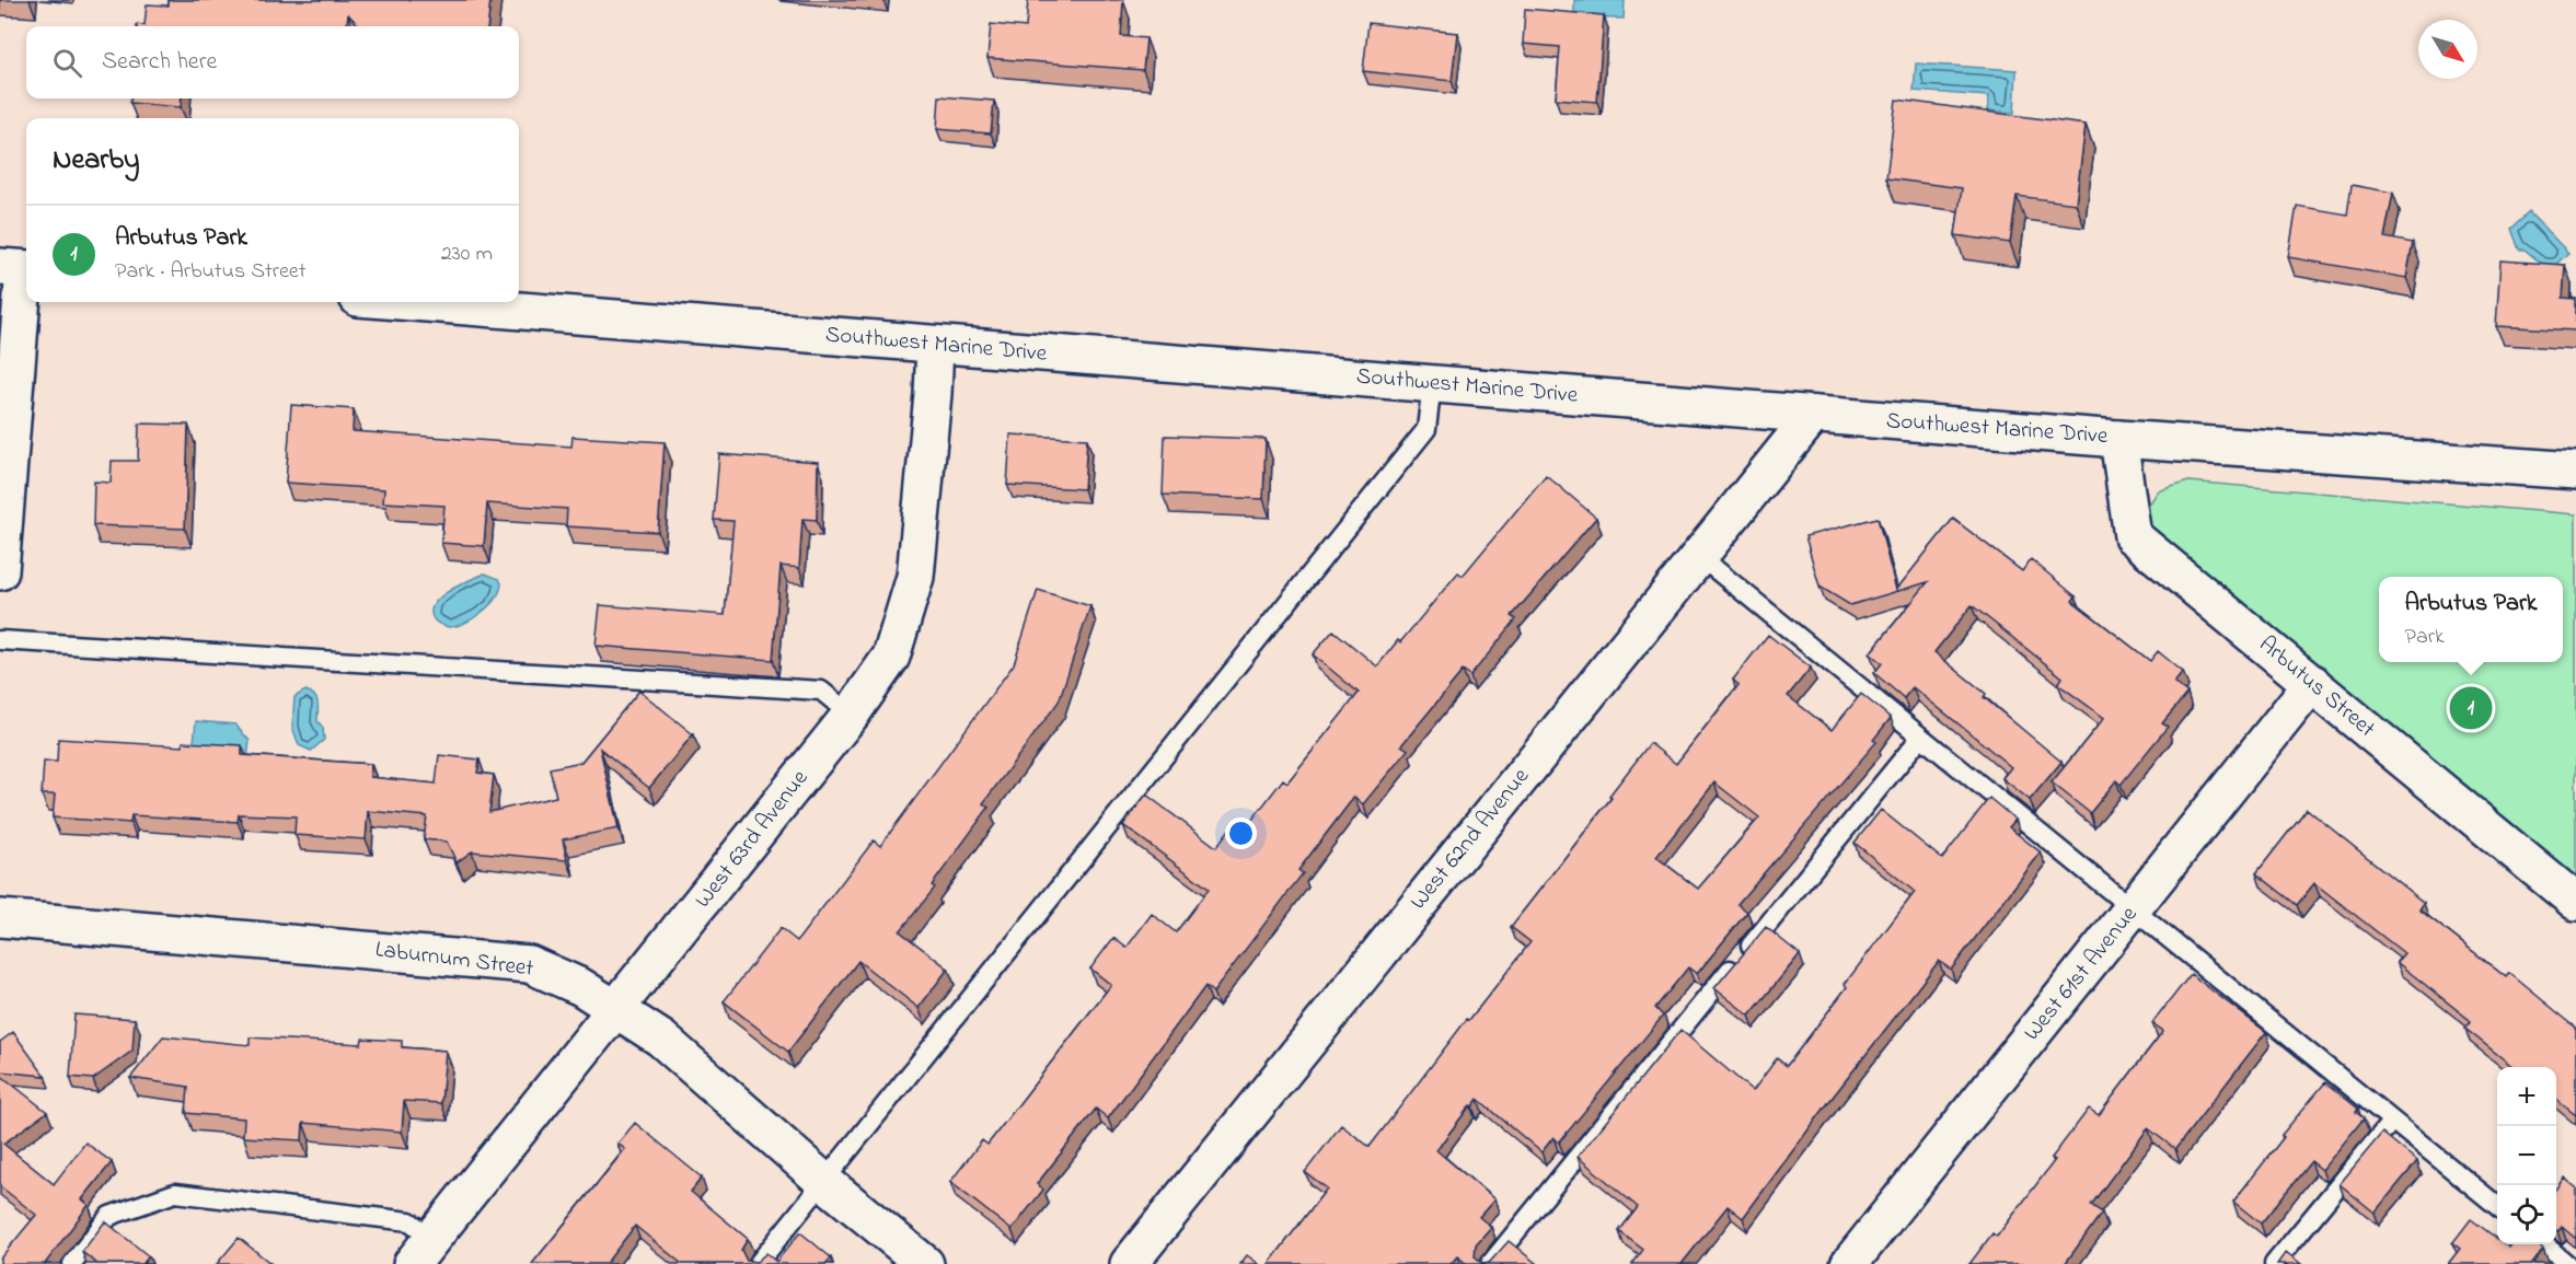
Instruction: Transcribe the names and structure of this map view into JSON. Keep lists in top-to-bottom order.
{
  "streets": {
    "street": [
      "Southwest Marine Drive",
      "Arbutus Street",
      "West 63rd Avenue",
      "West 62nd Avenue",
      "Laburnum Street",
      "West 61st Avenue"
    ]
  },
  "crossings": [
    ["Southwest Marine Drive", "Arbutus Street"],
    ["Southwest Marine Drive", "West 63rd Avenue"],
    ["Southwest Marine Drive", "West 62nd Avenue"],
    ["Arbutus Street", "West 61st Avenue"],
    ["West 63rd Avenue", "Laburnum Street"]
  ],
  "north": "bottom right",
  "page": {
    "search": "Search here",
    "heading": "Nearby",
    "list": [
      {
        "mark": "1",
        "name": "Arbutus Park",
        "note": "Park · Arbutus Street",
        "value": "230 m"
      }
    ],
    "popup": ["Arbutus Park", "Park"],
    "pins": "1",
    "map_buttons": ["+", "−"]
  }
}
